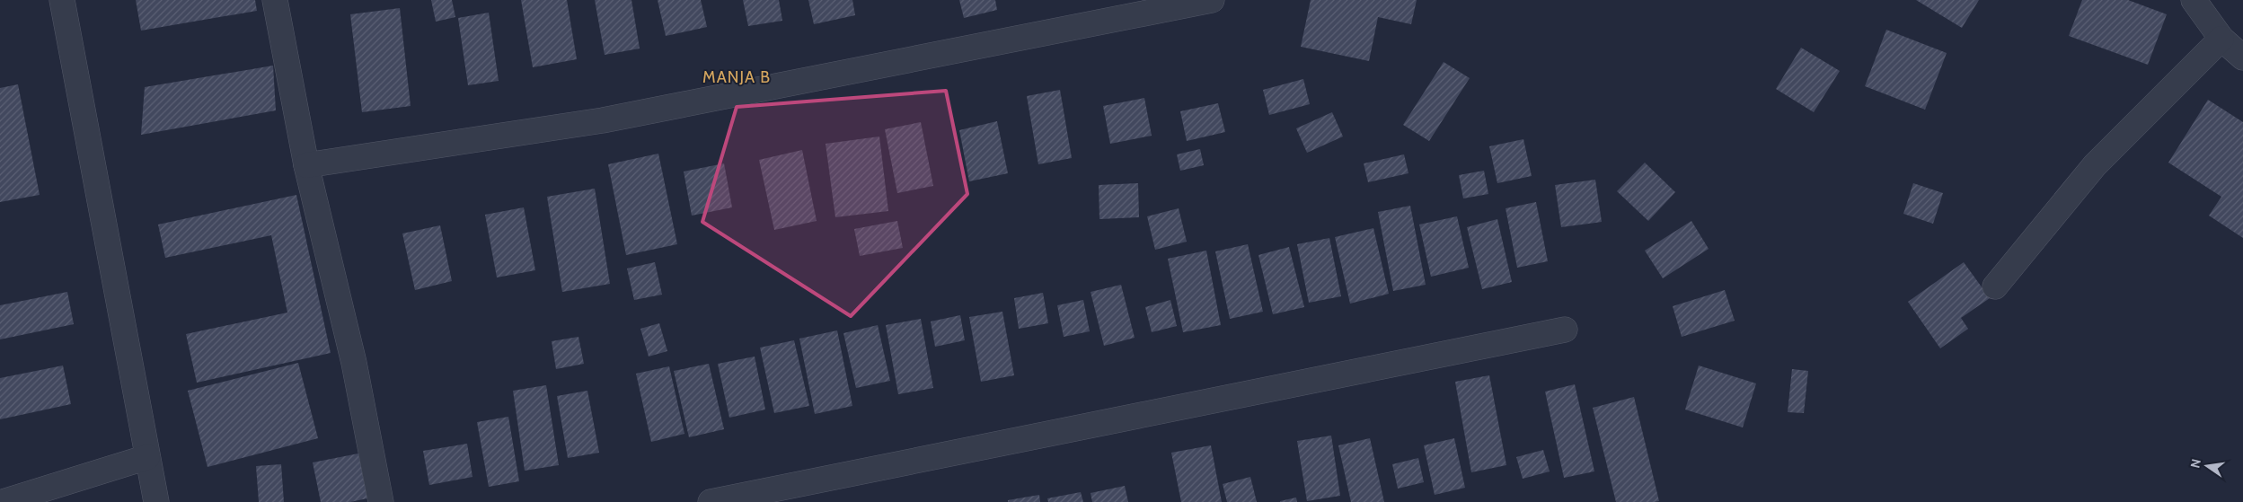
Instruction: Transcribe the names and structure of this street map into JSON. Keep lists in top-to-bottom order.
{
  "districts": ["MANJA B"],
  "north": "left"
}
